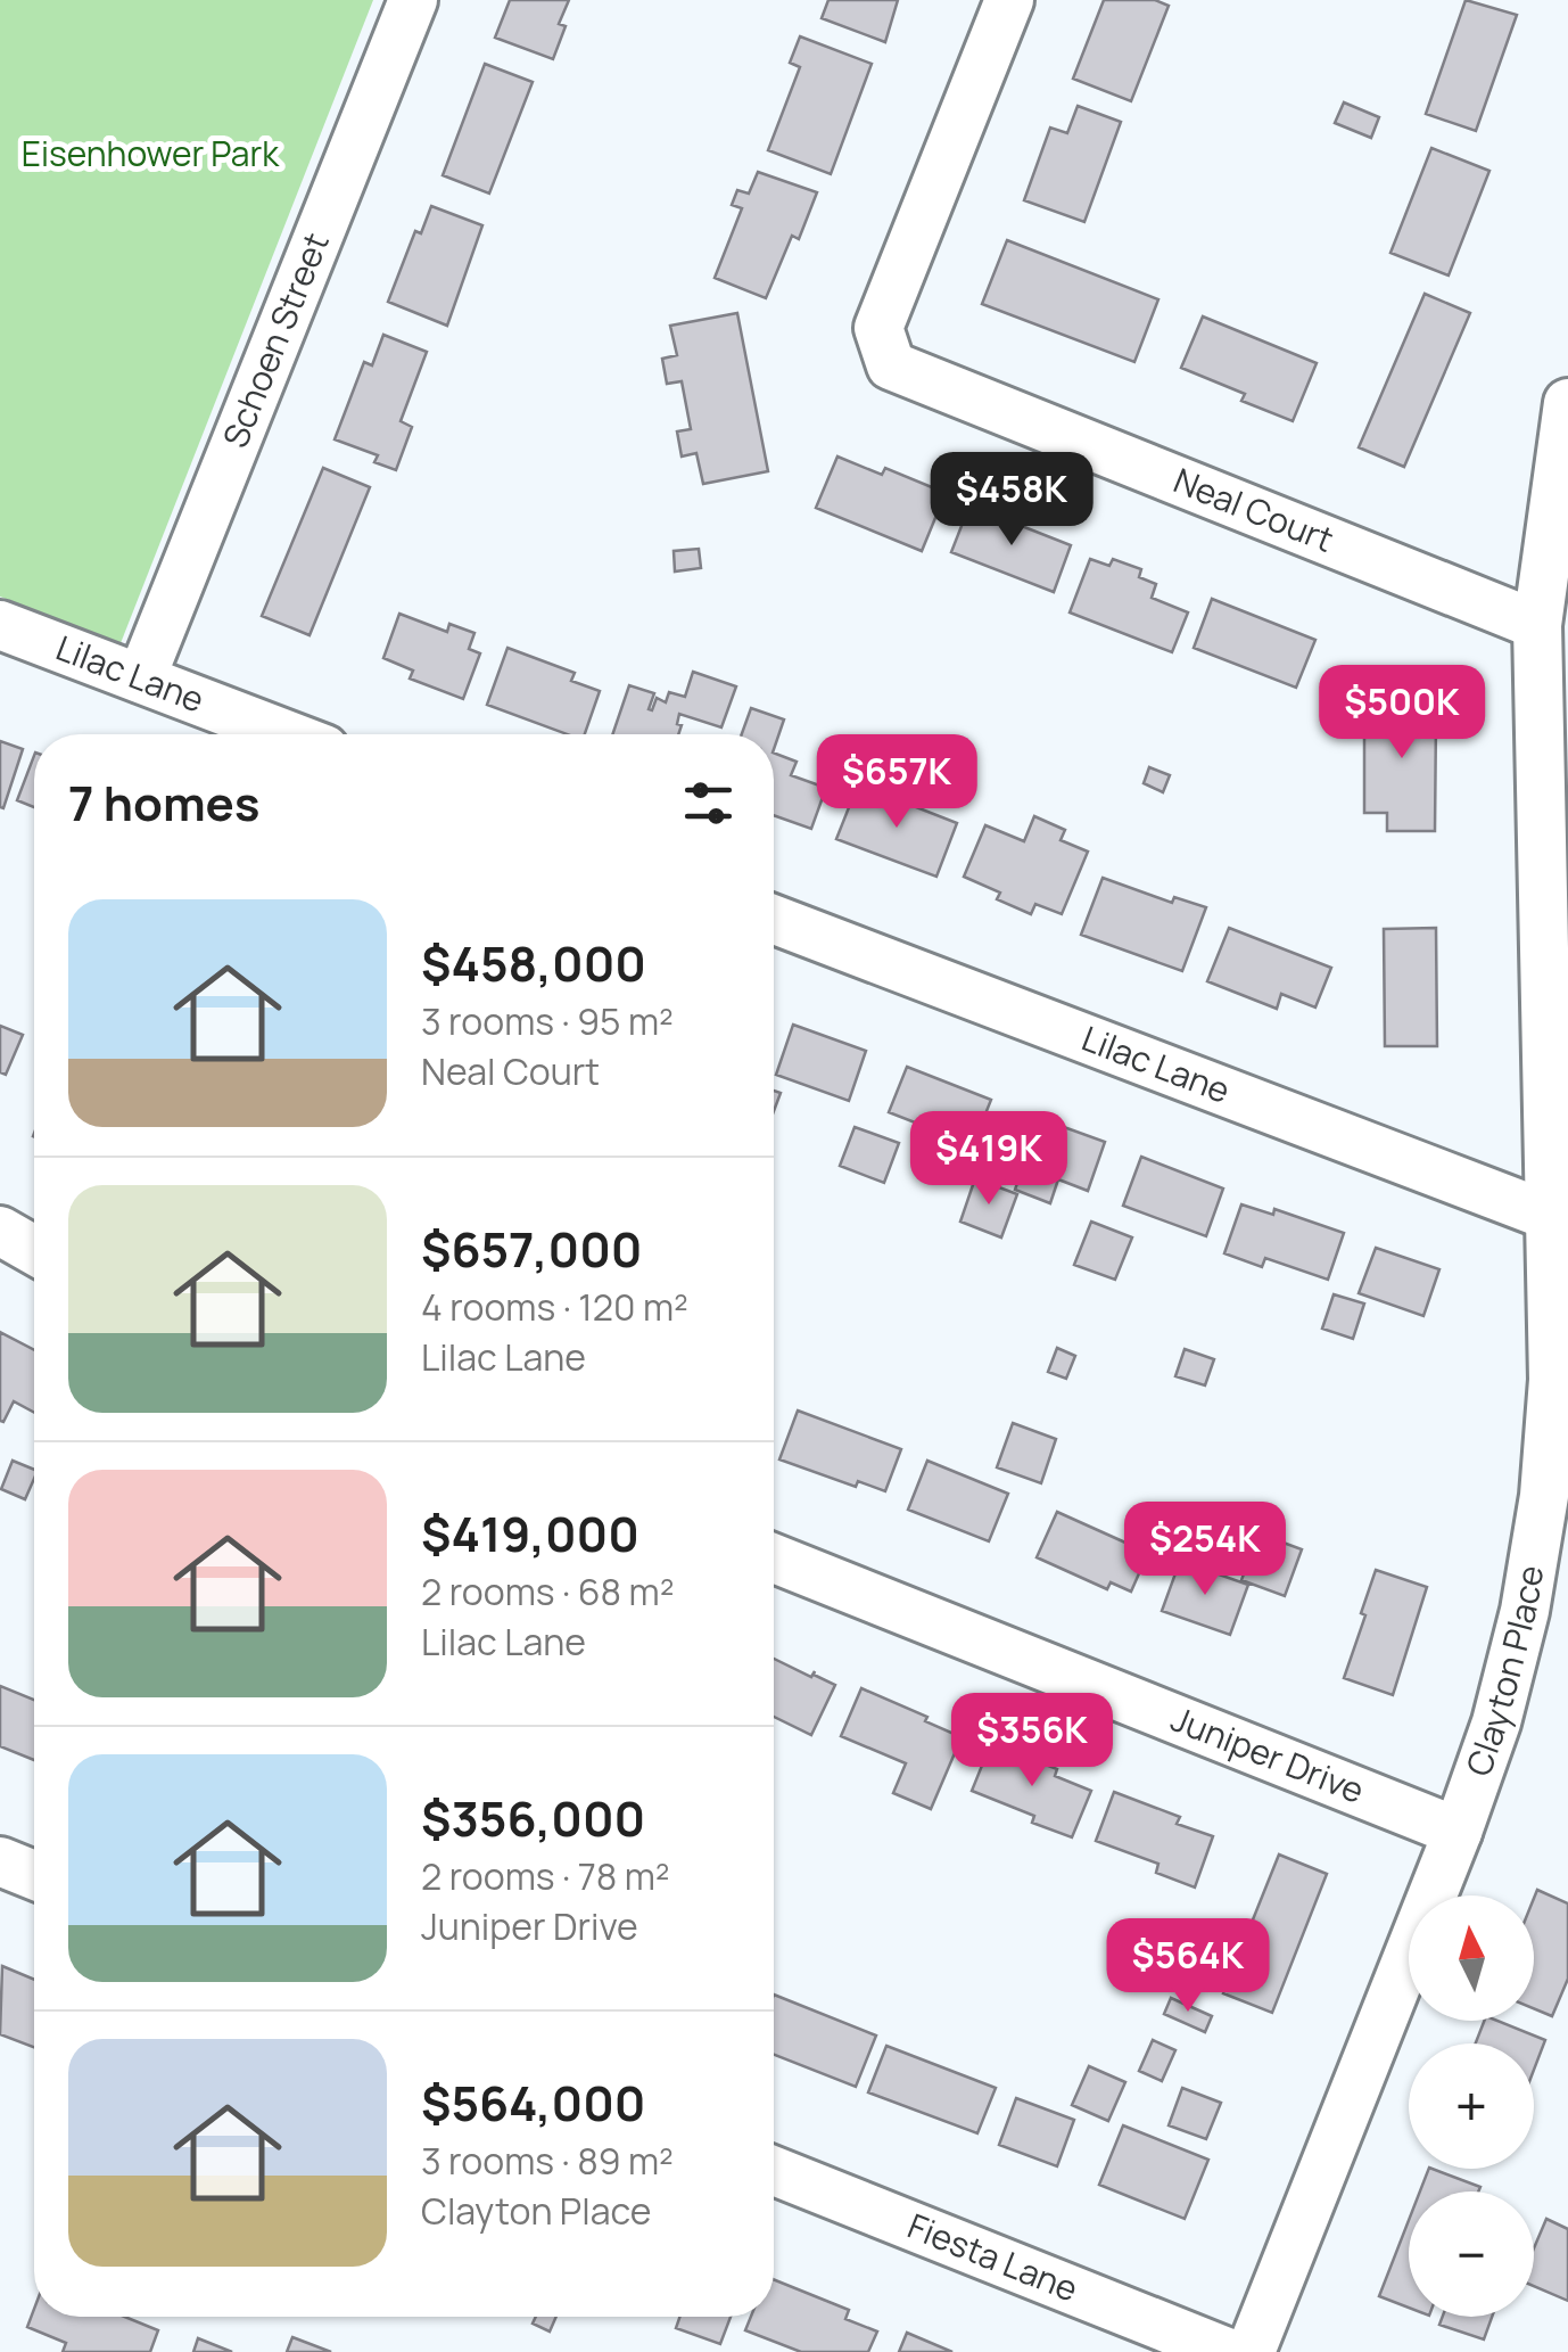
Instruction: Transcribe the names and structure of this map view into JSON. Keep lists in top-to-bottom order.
{
  "streets": {
    "street": [
      "Schoen Street",
      "Neal Court",
      "Lilac Lane",
      "Clayton Place",
      "Juniper Drive",
      "Fiesta Lane"
    ]
  },
  "crossings": [
    ["Schoen Street", "Lilac Lane"],
    ["Neal Court", "Clayton Place"],
    ["Lilac Lane", "Clayton Place"],
    ["Clayton Place", "Juniper Drive"]
  ],
  "parks": ["Eisenhower Park"],
  "north": "top",
  "page": {
    "price": [
      "$458K",
      "$500K",
      "$657K",
      "$419K",
      "$254K",
      "$356K",
      "$564K"
    ],
    "heading": "7 homes",
    "list": [
      {
        "name": "$458,000",
        "note": "3 rooms · 95 m² · Neal Court"
      },
      {
        "name": "$657,000",
        "note": "4 rooms · 120 m² · Lilac Lane"
      },
      {
        "name": "$419,000",
        "note": "2 rooms · 68 m² · Lilac Lane"
      },
      {
        "name": "$356,000",
        "note": "2 rooms · 78 m² · Juniper Drive"
      },
      {
        "name": "$564,000",
        "note": "3 rooms · 89 m² · Clayton Place"
      }
    ],
    "map_buttons": ["+", "−"]
  }
}
